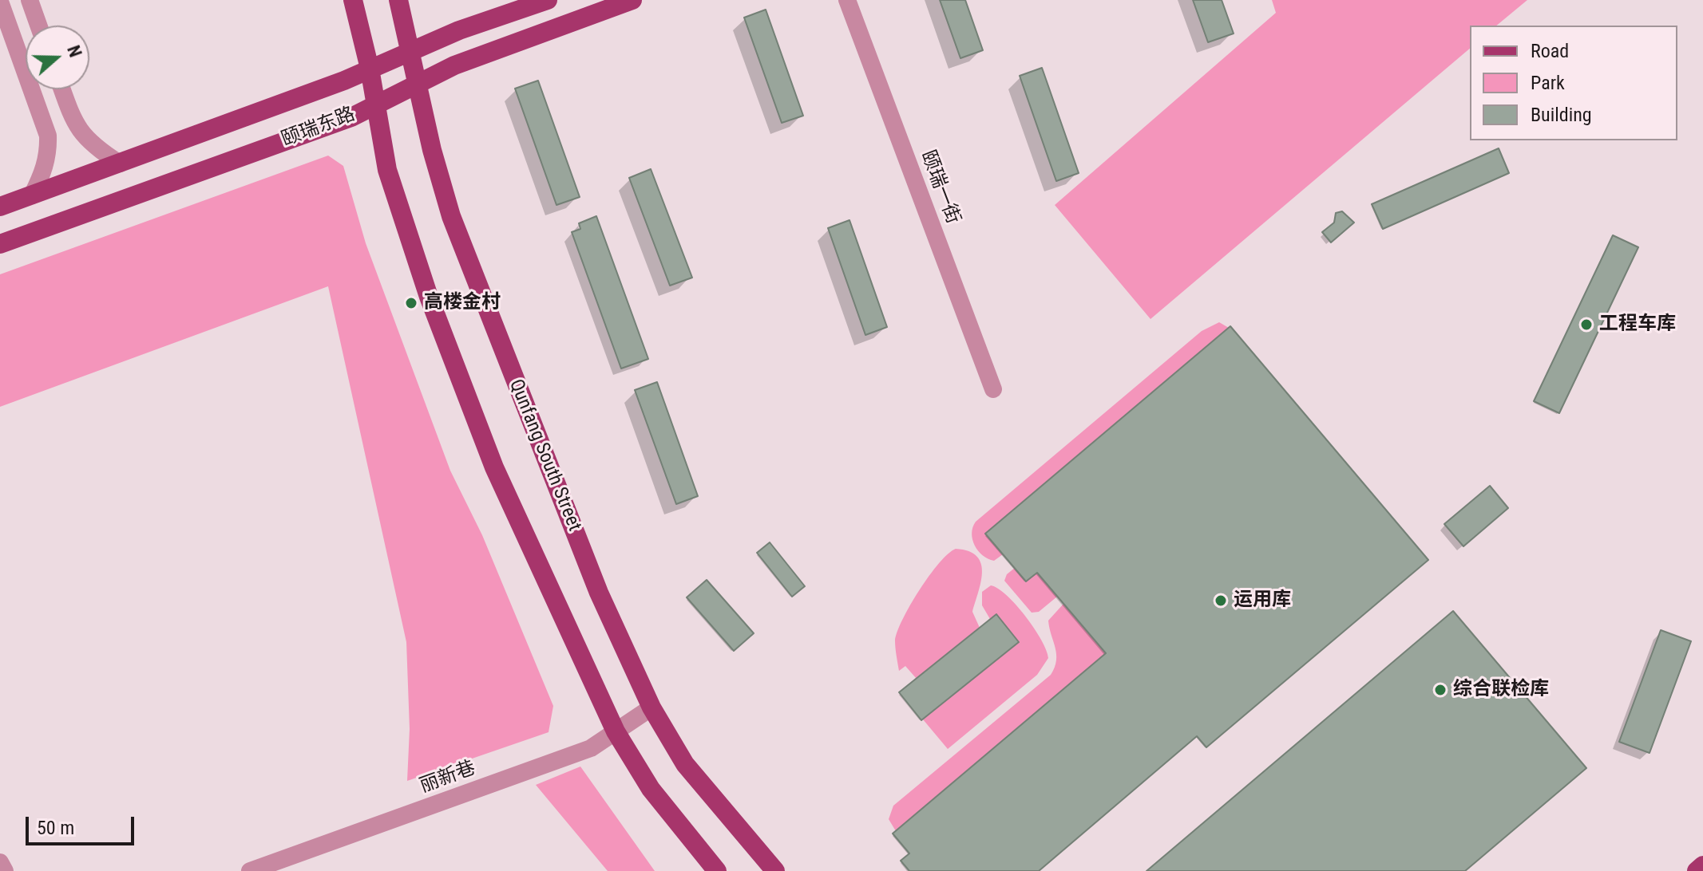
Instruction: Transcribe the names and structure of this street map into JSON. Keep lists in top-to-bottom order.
{
  "streets": {
    "main road": ["颐瑞东路", "Qunfang South Street"],
    "street": ["颐瑞一街", "丽新巷"]
  },
  "crossings": [
    ["颐瑞东路", "Qunfang South Street"],
    ["Qunfang South Street", "丽新巷"]
  ],
  "places": [
    "高楼金村",
    "工程车库",
    "运用库",
    "综合联检库"
  ],
  "legend": ["Road", "Park", "Building"],
  "scale_bar": "50 m",
  "north": "right"
}
